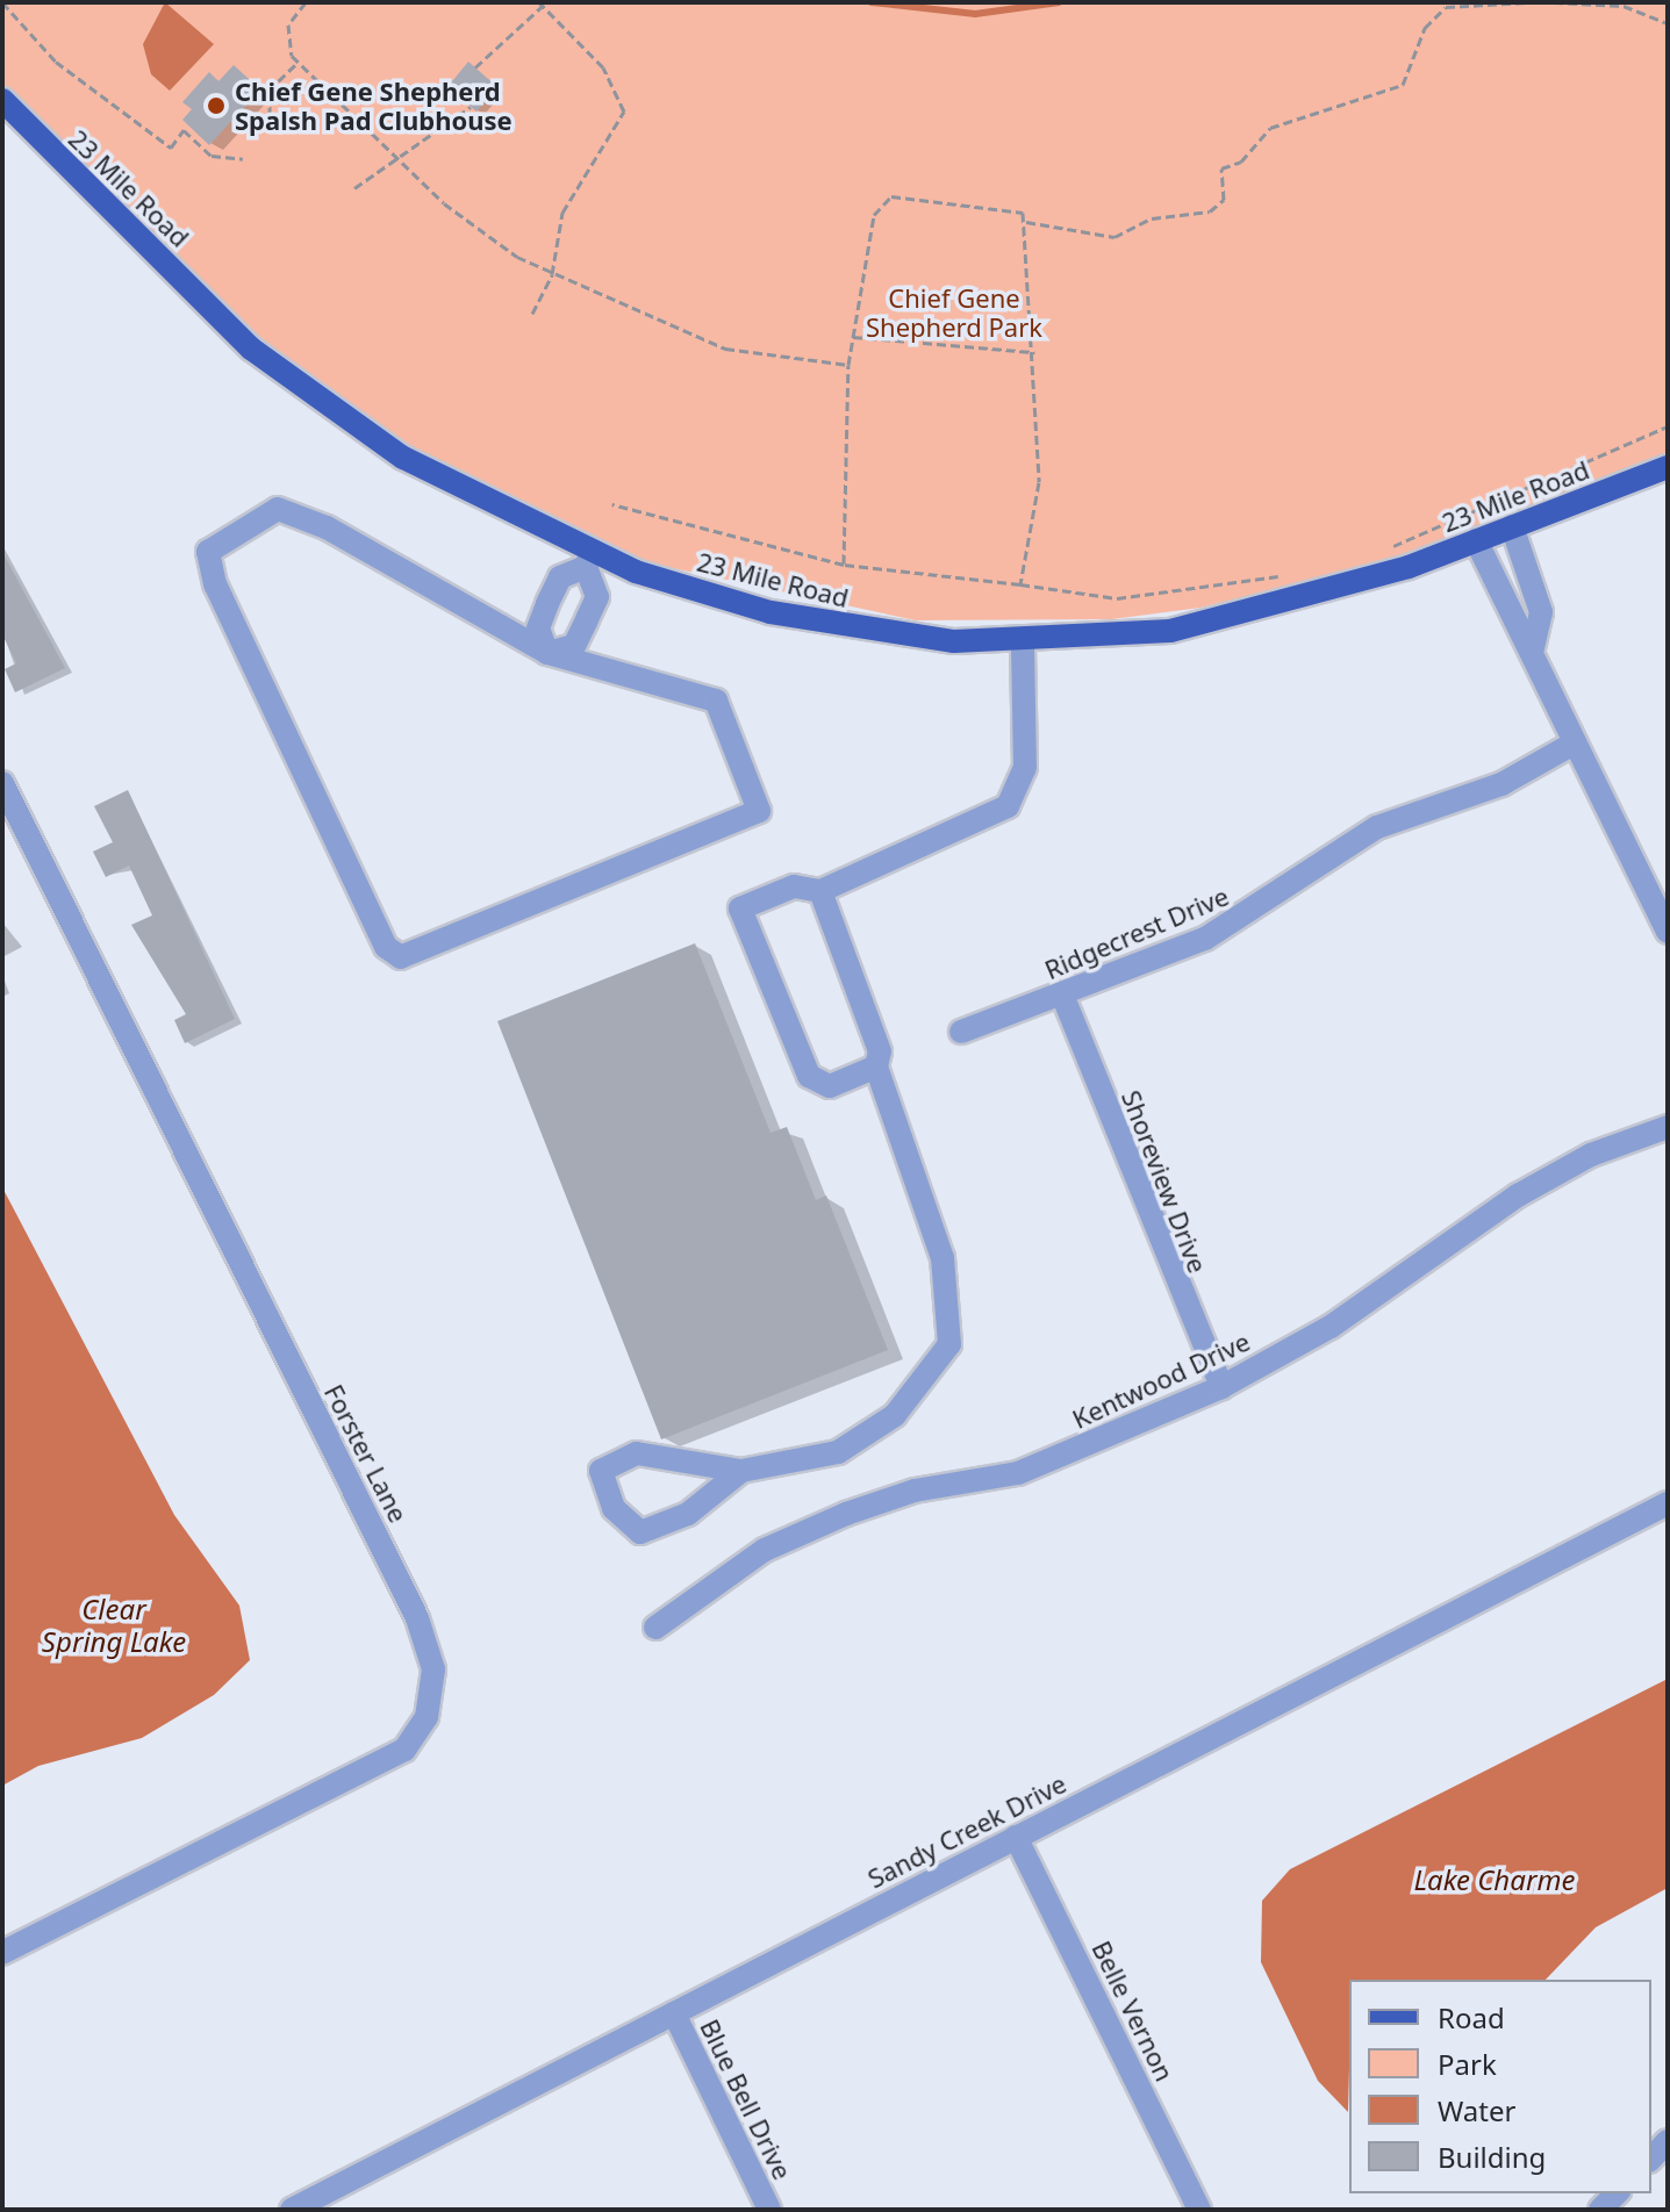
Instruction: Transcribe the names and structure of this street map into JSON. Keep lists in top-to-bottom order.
{
  "streets": {
    "main road": ["23 Mile Road"],
    "street": [
      "Ridgecrest Drive",
      "Shoreview Drive",
      "Kentwood Drive",
      "Forster Lane",
      "Sandy Creek Drive",
      "Belle Vernon",
      "Blue Bell Drive"
    ]
  },
  "crossings": [
    ["Ridgecrest Drive", "Shoreview Drive"],
    ["Shoreview Drive", "Kentwood Drive"],
    ["Sandy Creek Drive", "Belle Vernon"],
    ["Sandy Creek Drive", "Blue Bell Drive"]
  ],
  "water": ["Clear Spring Lake", "Lake Charme"],
  "parks": ["Chief Gene Shepherd Park"],
  "places": ["Chief Gene Shepherd Spalsh Pad Clubhouse"],
  "legend": [
    "Road",
    "Park",
    "Water",
    "Building"
  ]
}
